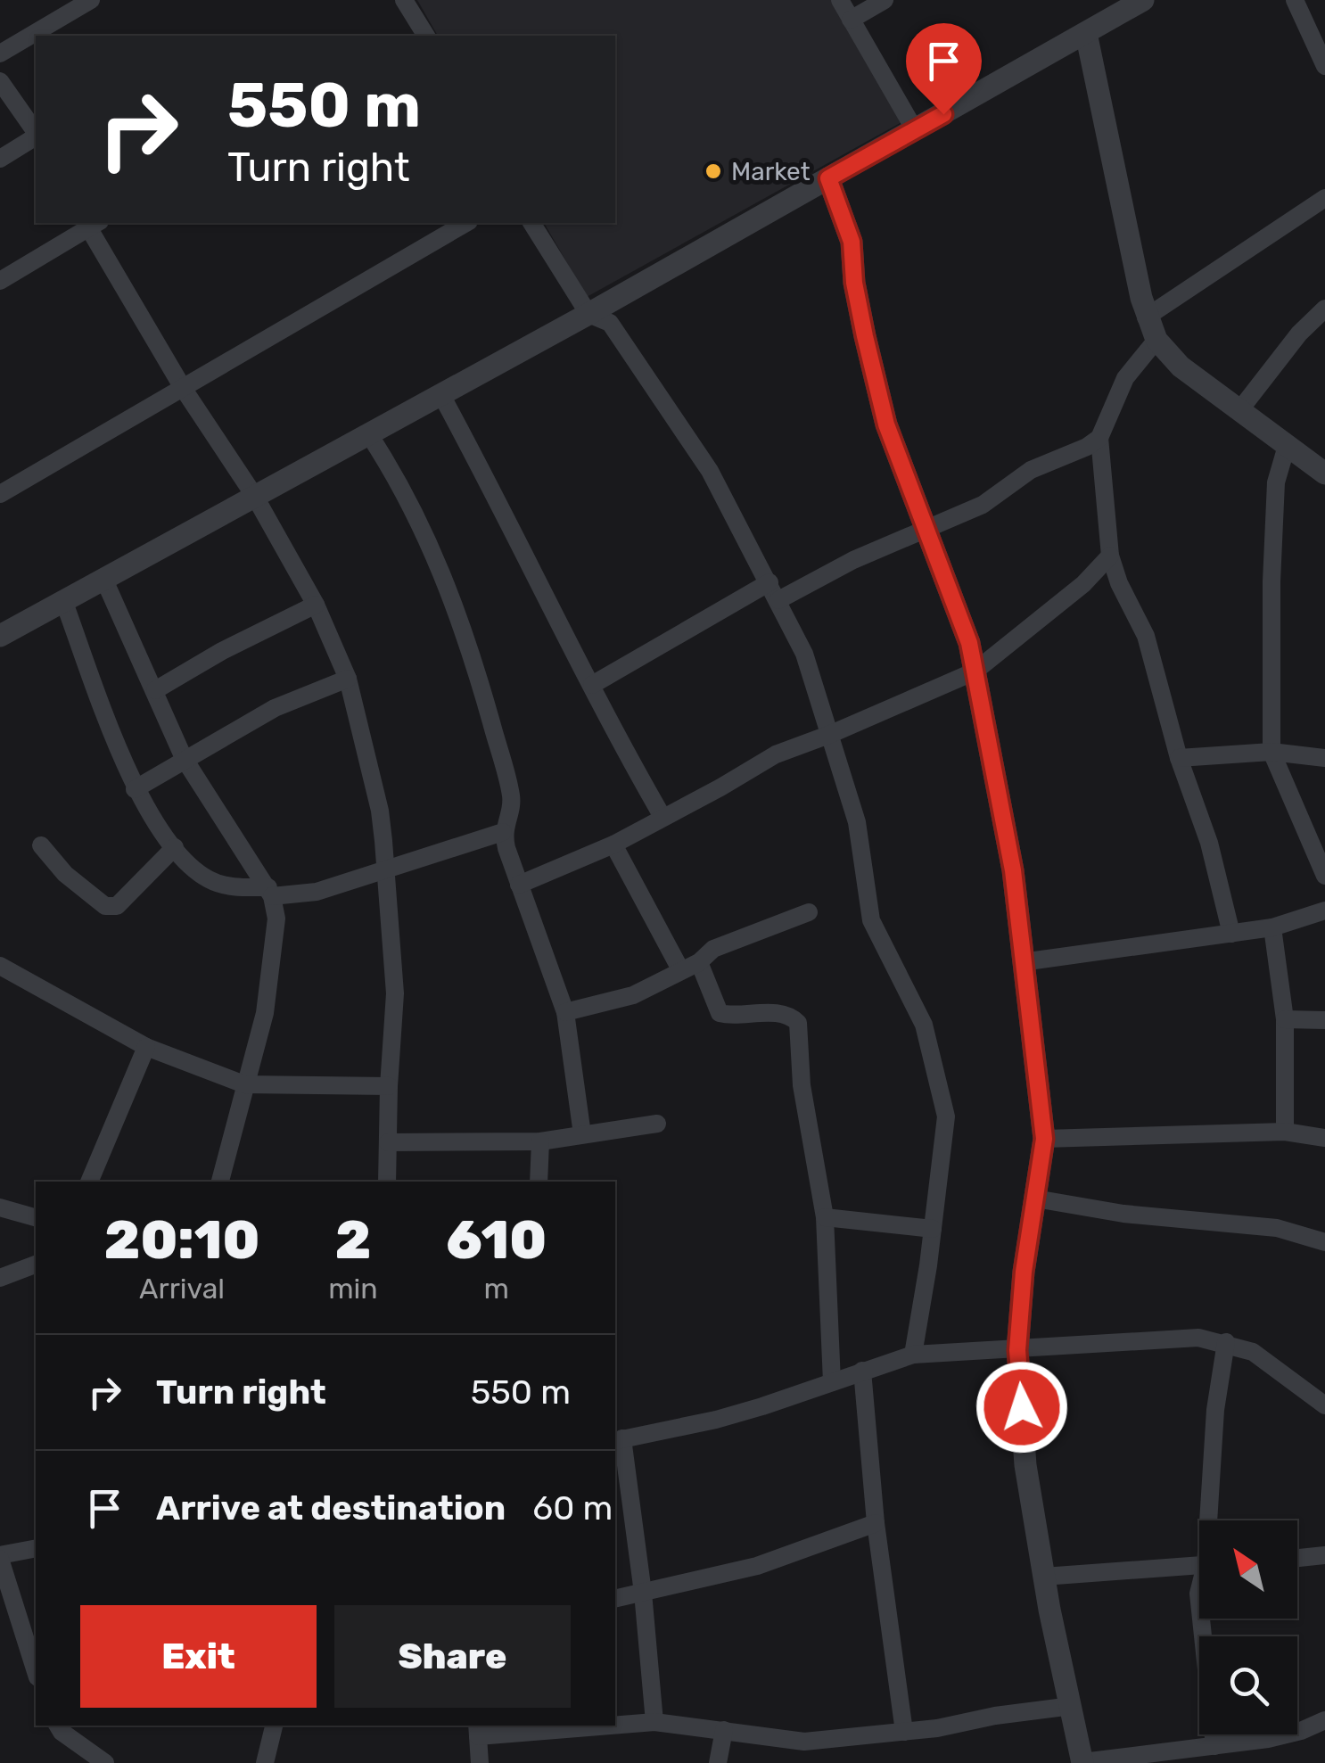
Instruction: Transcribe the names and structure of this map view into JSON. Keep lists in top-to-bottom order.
{
  "places": ["Market"],
  "north": "top left",
  "page": {
    "turn": ["550 m", "Turn right"],
    "eta": [
      "20:10",
      "Arrival",
      "2",
      "min",
      "610",
      "m"
    ],
    "list": [
      {
        "name": "Turn right",
        "value": "550 m"
      },
      {
        "name": "Arrive at destination",
        "value": "60 m"
      }
    ],
    "buttons": ["Exit", "Share"]
  }
}
